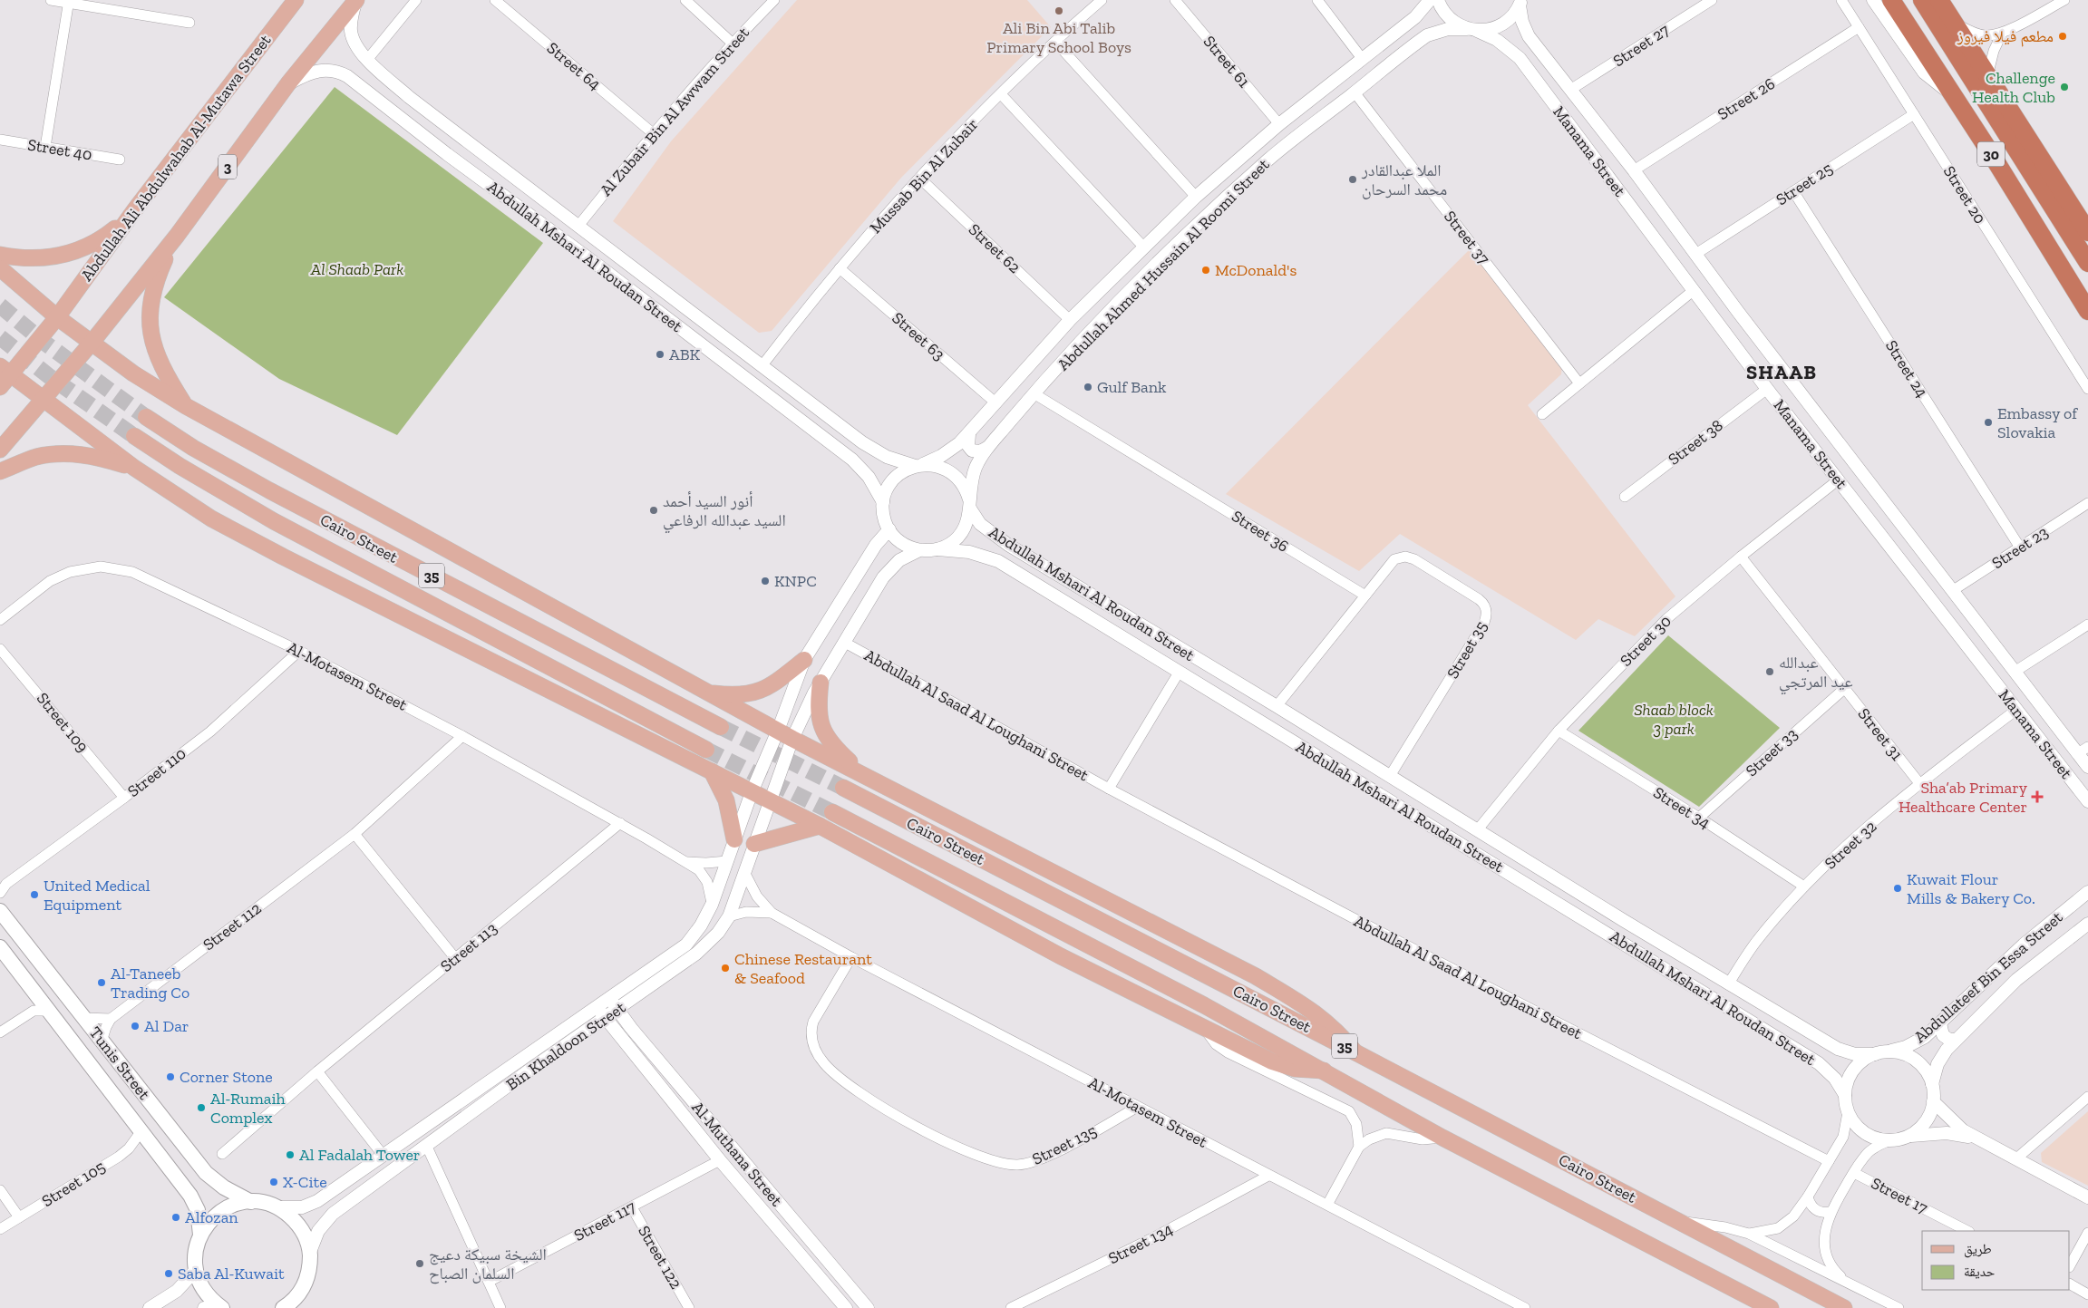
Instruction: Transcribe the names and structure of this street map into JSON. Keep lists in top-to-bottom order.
{
  "streets": {
    "highway": ["30"],
    "main road": [
      "Abdullah Ali Abdulwahab Al-Mutawa Street",
      "3",
      "Cairo Street",
      "35",
      "Tunis Street"
    ],
    "street": [
      "Street 27",
      "Street 61",
      "Street 64",
      "Street 26",
      "Al Zubair Bin Al Awwam Street",
      "Street 40",
      "Manama Street",
      "Mussab Bin Al Zubair",
      "Street 25",
      "Street 20",
      "Street 37",
      "Street 62",
      "Abdullah Mshari Al Roudan Street",
      "Abdullah Ahmed Hussain Al Roomi Street",
      "Street 63",
      "Street 24",
      "Street 38",
      "Street 36",
      "Street 23",
      "Street 30",
      "Street 35",
      "Al-Motasem Street",
      "Abdullah Al Saad Al Loughani Street",
      "Street 109",
      "Street 31",
      "Street 33",
      "Street 110",
      "Street 34",
      "Street 32",
      "Street 112",
      "Street 113",
      "Abdullateef Bin Essa Street",
      "Bin Khaldoon Street",
      "Street 135",
      "Al-Muthana Street",
      "Street 105",
      "Street 17",
      "Street 117",
      "Street 134",
      "Street 122"
    ]
  },
  "crossings": [
    ["Street 27", "Manama Street"],
    ["Street 61", "Abdullah Ahmed Hussain Al Roomi Street"],
    ["Street 64", "Al Zubair Bin Al Awwam Street"],
    ["Street 26", "Manama Street"],
    ["Street 26", "Street 20"],
    ["Al Zubair Bin Al Awwam Street", "Abdullah Mshari Al Roudan Street"],
    ["Manama Street", "Street 25"],
    ["Manama Street", "Abdullah Ahmed Hussain Al Roomi Street"],
    ["Manama Street", "Street 38"],
    ["Manama Street", "Street 23"],
    ["Manama Street", "Street 30"],
    ["Manama Street", "Street 32"],
    ["3", "Abdullah Mshari Al Roudan Street"],
    ["Mussab Bin Al Zubair", "Street 62"],
    ["Mussab Bin Al Zubair", "Abdullah Mshari Al Roudan Street"],
    ["Mussab Bin Al Zubair", "Street 63"],
    ["Street 25", "Street 20"],
    ["Street 25", "Street 24"],
    ["Street 37", "Abdullah Ahmed Hussain Al Roomi Street"],
    ["Street 62", "Abdullah Ahmed Hussain Al Roomi Street"],
    ["Abdullah Mshari Al Roudan Street", "Abdullah Ahmed Hussain Al Roomi Street"],
    ["Abdullah Mshari Al Roudan Street", "Street 30"],
    ["Abdullah Mshari Al Roudan Street", "Street 35"],
    ["Abdullah Mshari Al Roudan Street", "Street 32"],
    ["Abdullah Mshari Al Roudan Street", "Abdullateef Bin Essa Street"],
    ["Abdullah Ahmed Hussain Al Roomi Street", "Street 63"],
    ["Abdullah Ahmed Hussain Al Roomi Street", "Street 36"],
    ["Street 24", "Street 23"],
    ["Street 36", "Street 35"],
    ["Street 30", "Street 31"],
    ["Street 30", "Street 34"],
    ["Al-Motasem Street", "Street 110"],
    ["Al-Motasem Street", "Street 112"],
    ["Al-Motasem Street", "Street 113"],
    ["Al-Motasem Street", "Bin Khaldoon Street"],
    ["Al-Motasem Street", "Street 135"],
    ["Al-Motasem Street", "Street 134"],
    ["Street 109", "Street 110"],
    ["Street 31", "Street 33"],
    ["Street 31", "Street 32"],
    ["Street 33", "Street 34"],
    ["Street 34", "Street 32"],
    ["Bin Khaldoon Street", "Al-Muthana Street"],
    ["Tunis Street", "Street 105"],
    ["Al-Muthana Street", "Street 117"],
    ["Street 117", "Street 122"]
  ],
  "districts": ["SHAAB"],
  "parks": ["Al Shaab Park", "Shaab block 3 park"],
  "places": {
    "other": [
      "Ali Bin Abi Talib Primary School Boys",
      "مطعم فيلا فيروز",
      "Challenge Health Club",
      "الملا عبدالقادر محمد السرحان",
      "McDonald's",
      "ABK",
      "Gulf Bank",
      "Embassy of Slovakia",
      "أنور السيد أحمد السيد عبدالله الرفاعي",
      "KNPC",
      "عبدالله عيد المرتجي",
      "Kuwait Flour Mills & Bakery Co.",
      "United Medical Equipment",
      "Chinese Restaurant & Seafood",
      "Al-Taneeb Trading Co",
      "Al Dar",
      "Corner Stone",
      "Al-Rumaih Complex",
      "Al Fadalah Tower",
      "X-Cite",
      "Alfozan",
      "الشيخة سبيكة دعيج السلمان الصباح",
      "Saba Al-Kuwait"
    ],
    "health": ["Sha’ab Primary Healthcare Center"]
  },
  "legend": ["طريق", "حديقة"]
}
